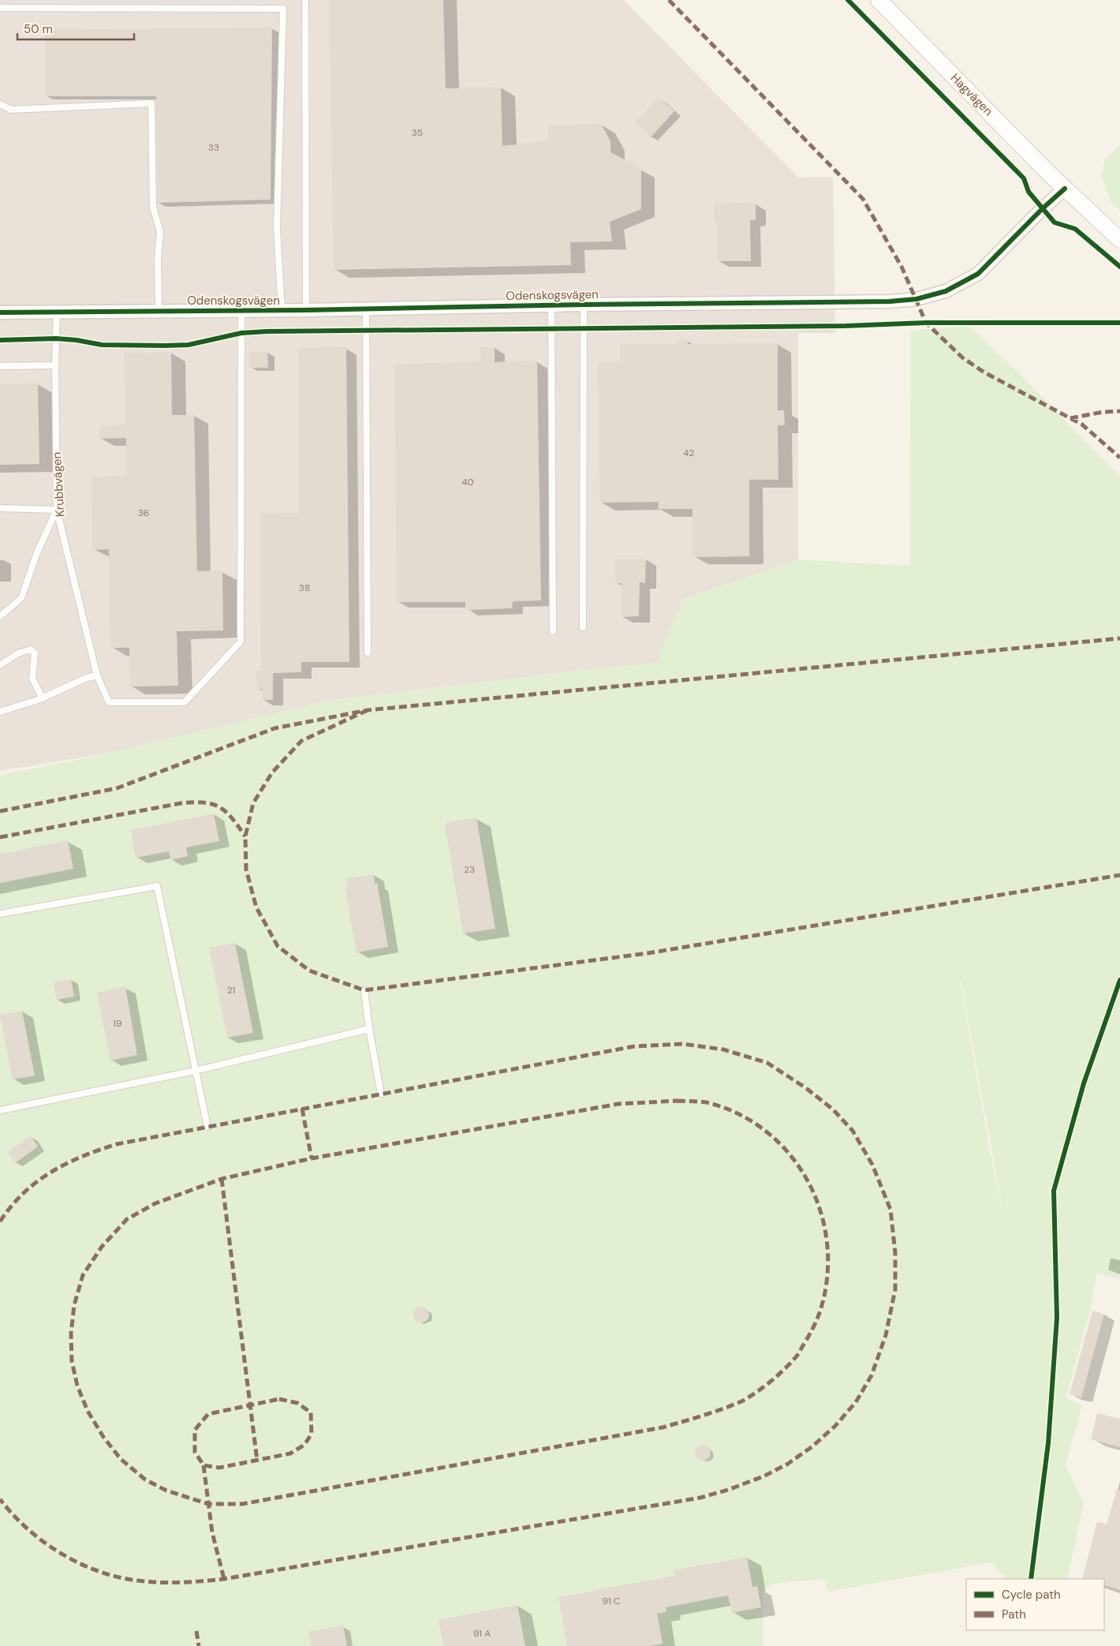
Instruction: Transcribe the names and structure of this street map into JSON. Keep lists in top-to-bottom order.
{
  "streets": {
    "street": ["Hagvägen", "Odenskogsvägen"],
    "lane": ["Krubbvägen"]
  },
  "crossings": [
    ["Hagvägen", "Odenskogsvägen"],
    ["Odenskogsvägen", "Krubbvägen"]
  ],
  "house_numbers": [
    "35",
    "33",
    "42",
    "40",
    "36",
    "38",
    "23",
    "21",
    "19",
    "91 C",
    "91 A"
  ],
  "legend": ["Cycle path", "Path"],
  "scale_bar": "50 m"
}
